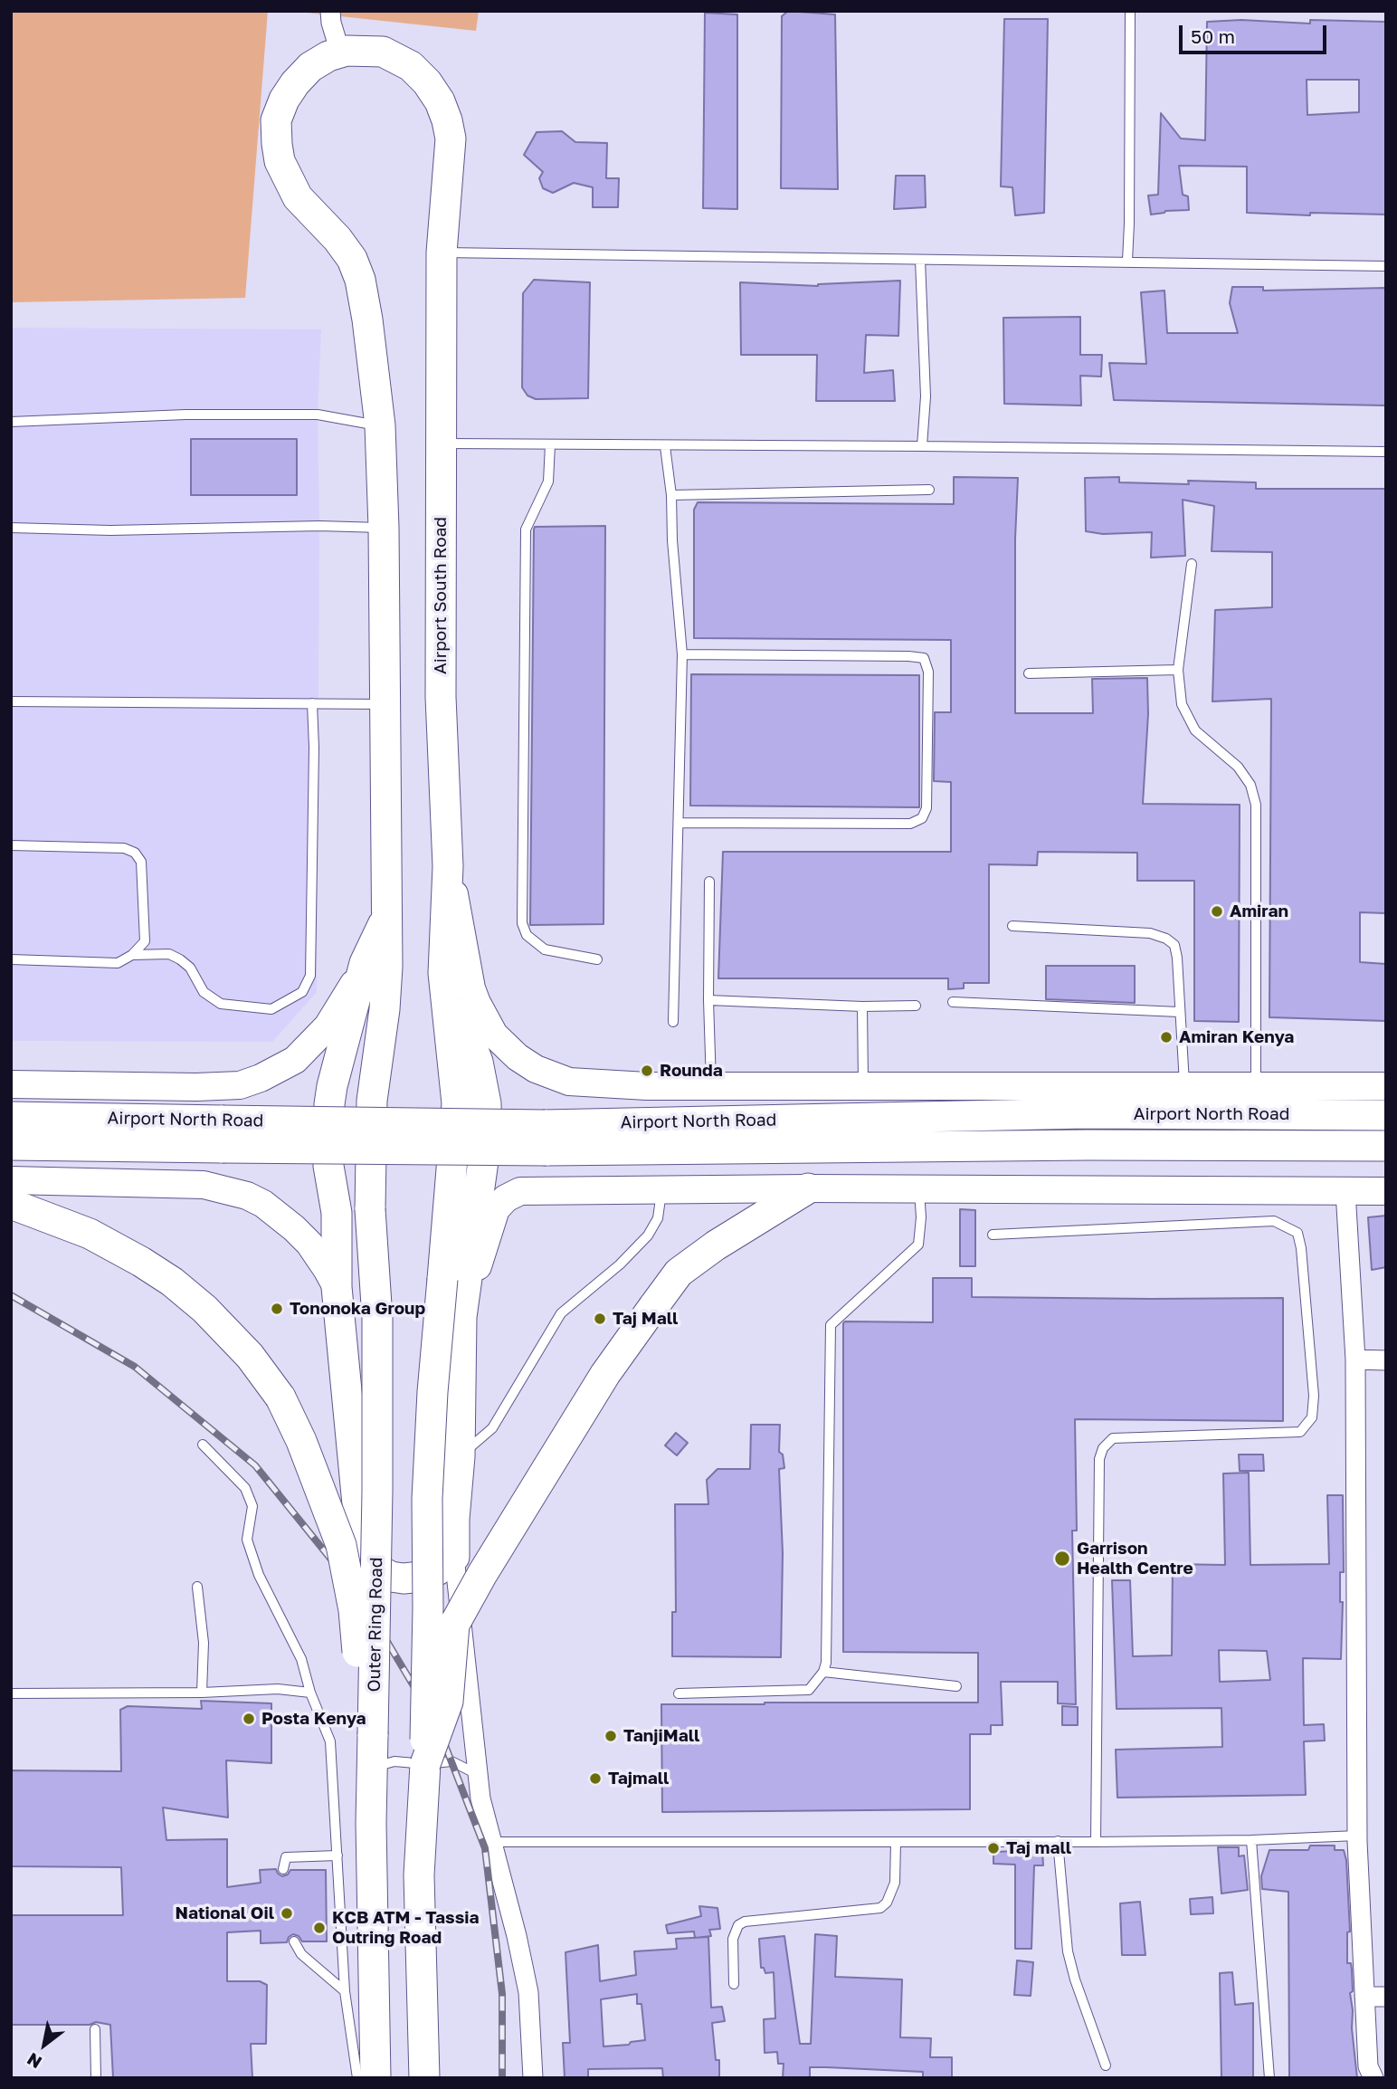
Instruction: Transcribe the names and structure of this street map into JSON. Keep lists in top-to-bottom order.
{
  "streets": {
    "main road": ["Airport South Road", "Airport North Road", "Outer Ring Road"]
  },
  "crossings": [
    ["Airport South Road", "Airport North Road"]
  ],
  "places": [
    "Amiran",
    "Amiran Kenya",
    "Rounda",
    "Tononoka Group",
    "Taj Mall",
    "Garrison Health Centre",
    "Posta Kenya",
    "TanjiMall",
    "Tajmall",
    "Taj mall",
    "National Oil",
    "KCB ATM - Tassia Outring Road"
  ],
  "scale_bar": "50 m",
  "north": "bottom left"
}
